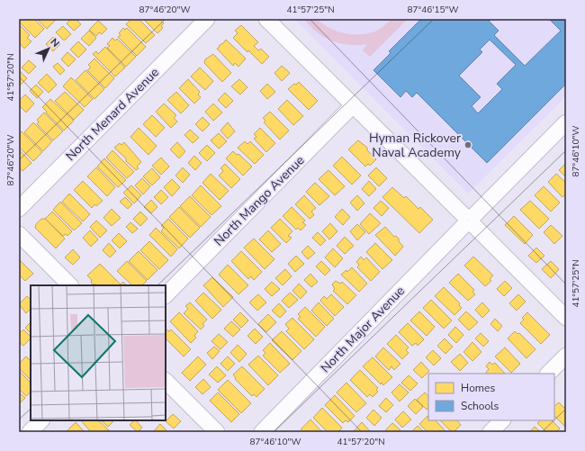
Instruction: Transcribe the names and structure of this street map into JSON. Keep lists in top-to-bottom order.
{
  "streets": {
    "street": ["North Menard Avenue", "North Mango Avenue", "North Major Avenue"]
  },
  "places": ["Hyman Rickover Naval Academy"],
  "legend": ["Homes", "Schools"],
  "north": "top right",
  "coordinates": [
    "87°46'20\"W",
    "41°57'25\"N",
    "87°46'15\"W",
    "41°57'20\"N",
    "87°46'10\"W"
  ]
}
